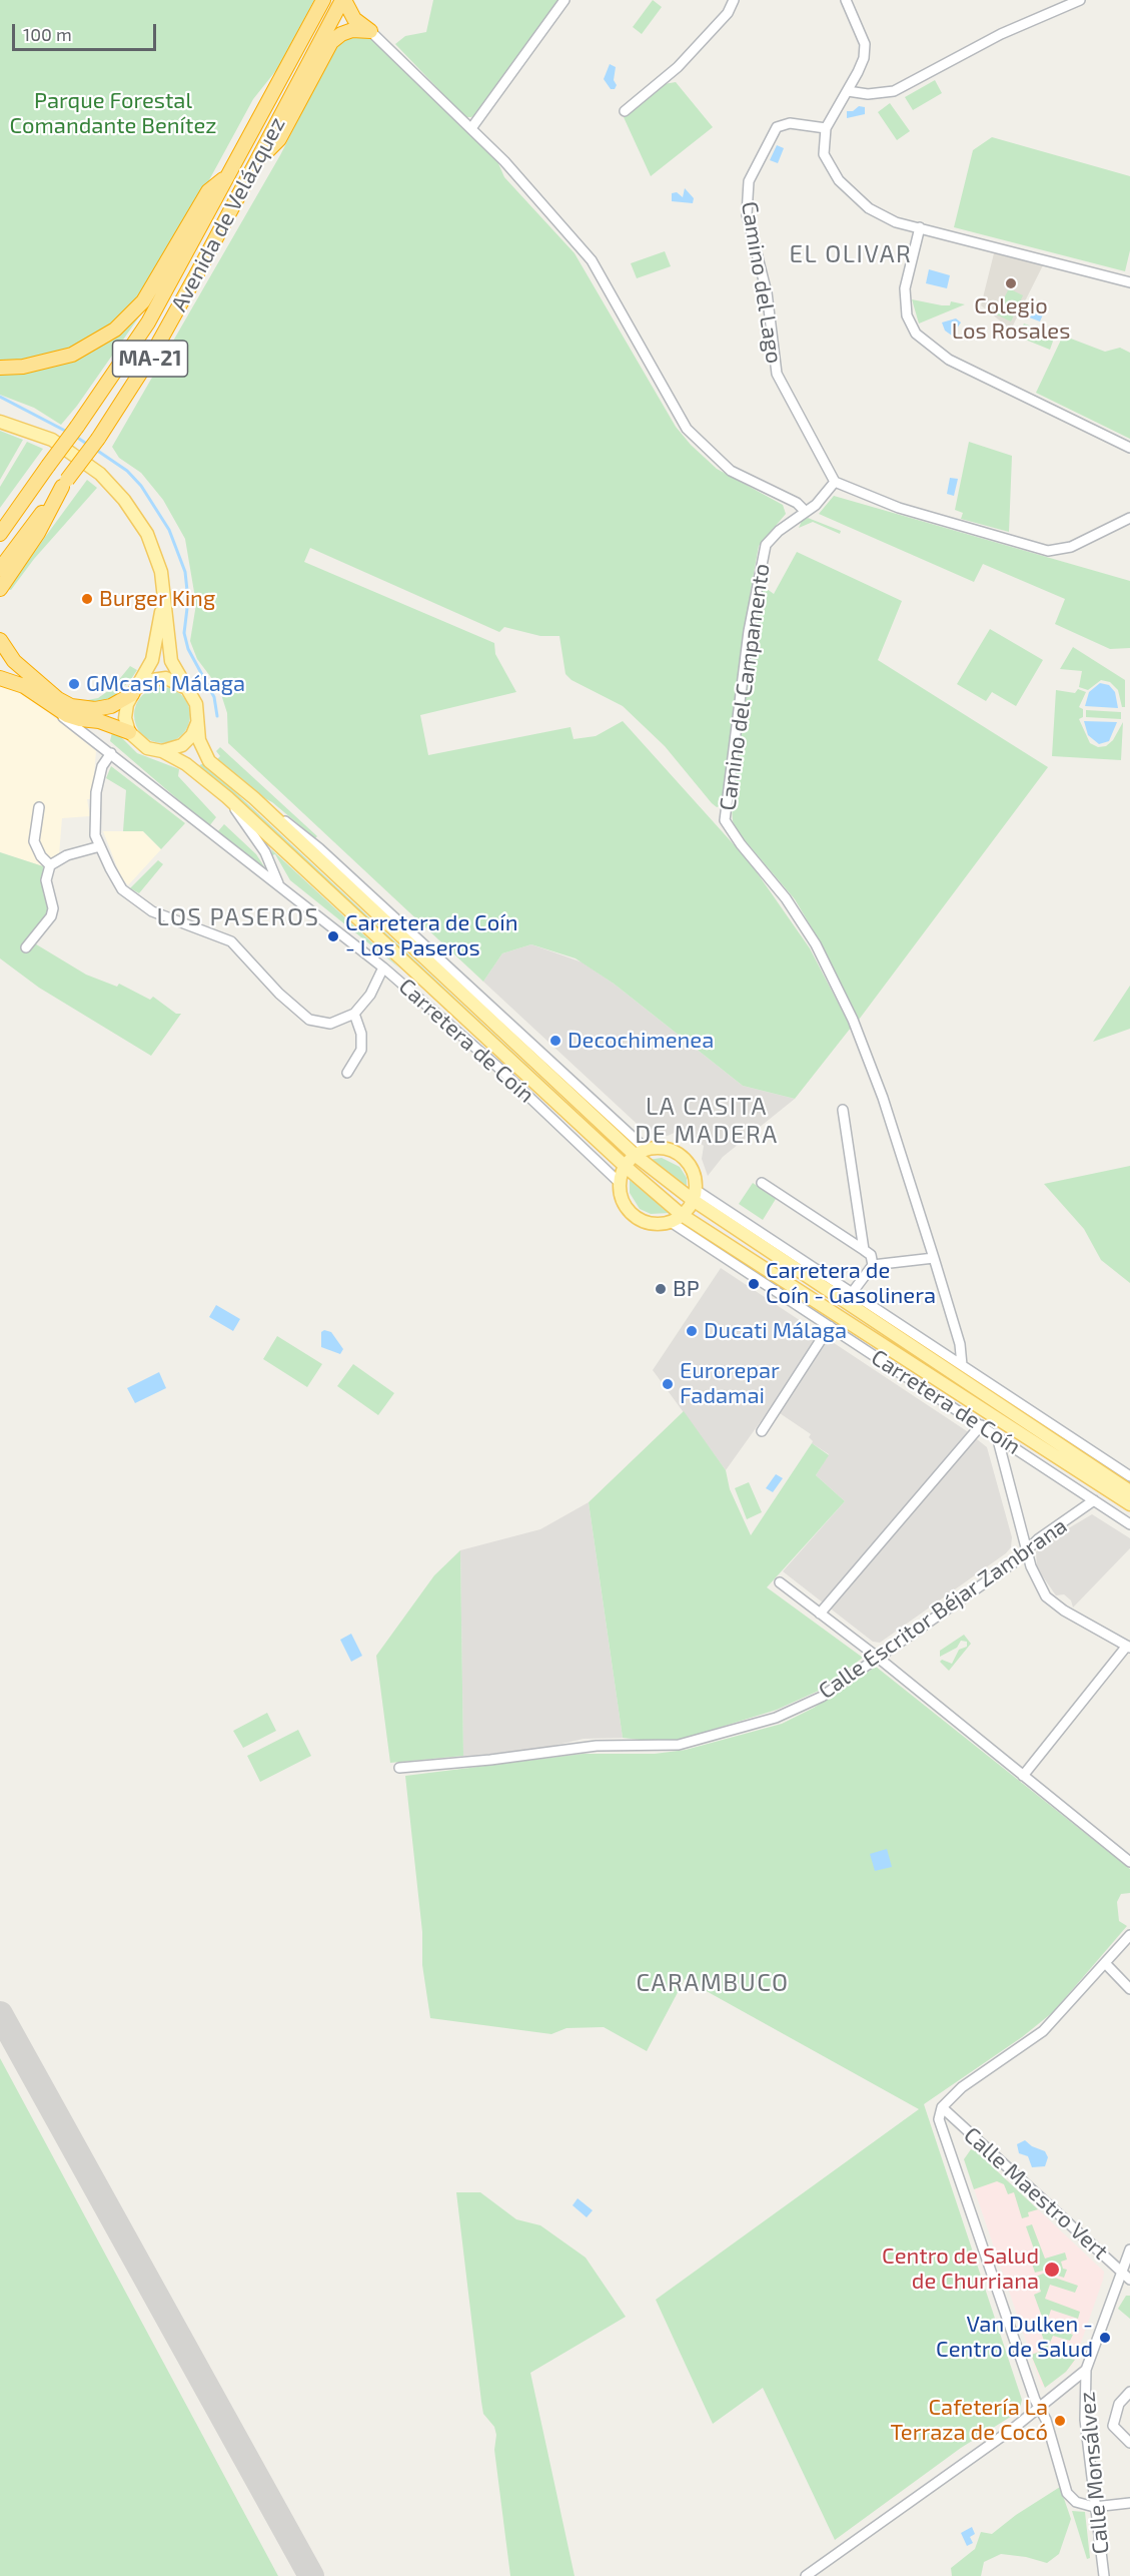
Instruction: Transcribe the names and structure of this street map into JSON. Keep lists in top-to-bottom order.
{
  "streets": {
    "highway": ["Avenida de Velázquez", "MA-21"],
    "main road": ["Carretera de Coín"],
    "street": [
      "Camino del Lago",
      "Camino del Campamento",
      "Calle Escritor Béjar Zambrana",
      "Calle Maestro Vert",
      "Calle Monsálvez"
    ]
  },
  "crossings": [
    ["Camino del Lago", "Camino del Campamento"],
    ["Camino del Campamento", "Carretera de Coín"],
    ["Carretera de Coín", "Calle Escritor Béjar Zambrana"]
  ],
  "districts": [
    "EL OLIVAR",
    "LOS PASEROS",
    "LA CASITA DE MADERA",
    "CARAMBUCO"
  ],
  "parks": ["Parque Forestal Comandante Benítez"],
  "places": [
    "Colegio Los Rosales",
    "Burger King",
    "GMcash Málaga",
    "Carretera de Coín - Los Paseros",
    "Decochimenea",
    "Carretera de Coín - Gasolinera",
    "BP",
    "Ducati Málaga",
    "Eurorepar Fadamai",
    "Centro de Salud de Churriana",
    "Van Dulken - Centro de Salud",
    "Cafetería La Terraza de Cocó"
  ],
  "scale_bar": "100 m"
}
